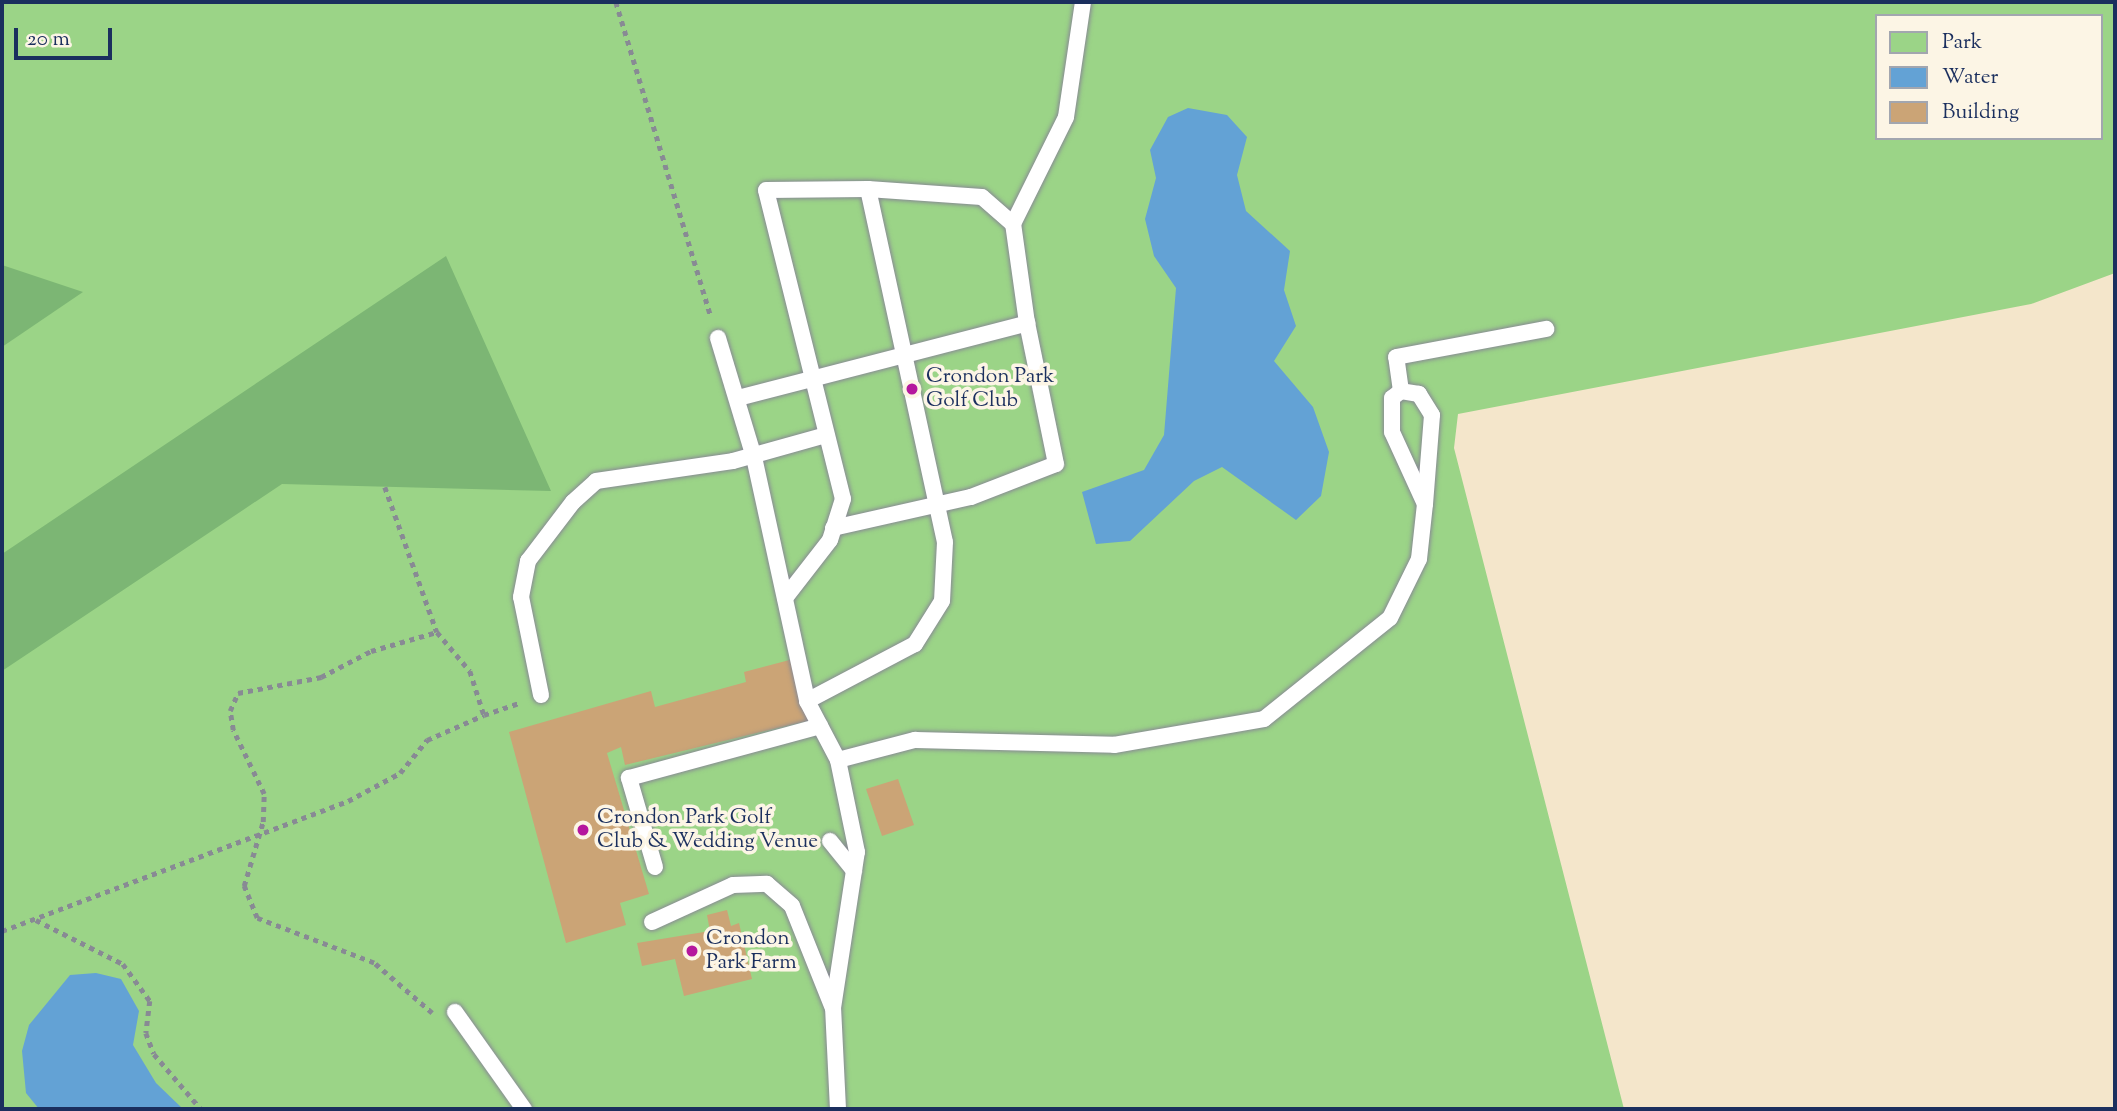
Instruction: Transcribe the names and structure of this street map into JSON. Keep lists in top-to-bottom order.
{
  "places": ["Crondon Park Golf Club", "Crondon Park Golf Club & Wedding Venue", "Crondon Park Farm"],
  "legend": ["Park", "Water", "Building"],
  "scale_bar": "20 m"
}
